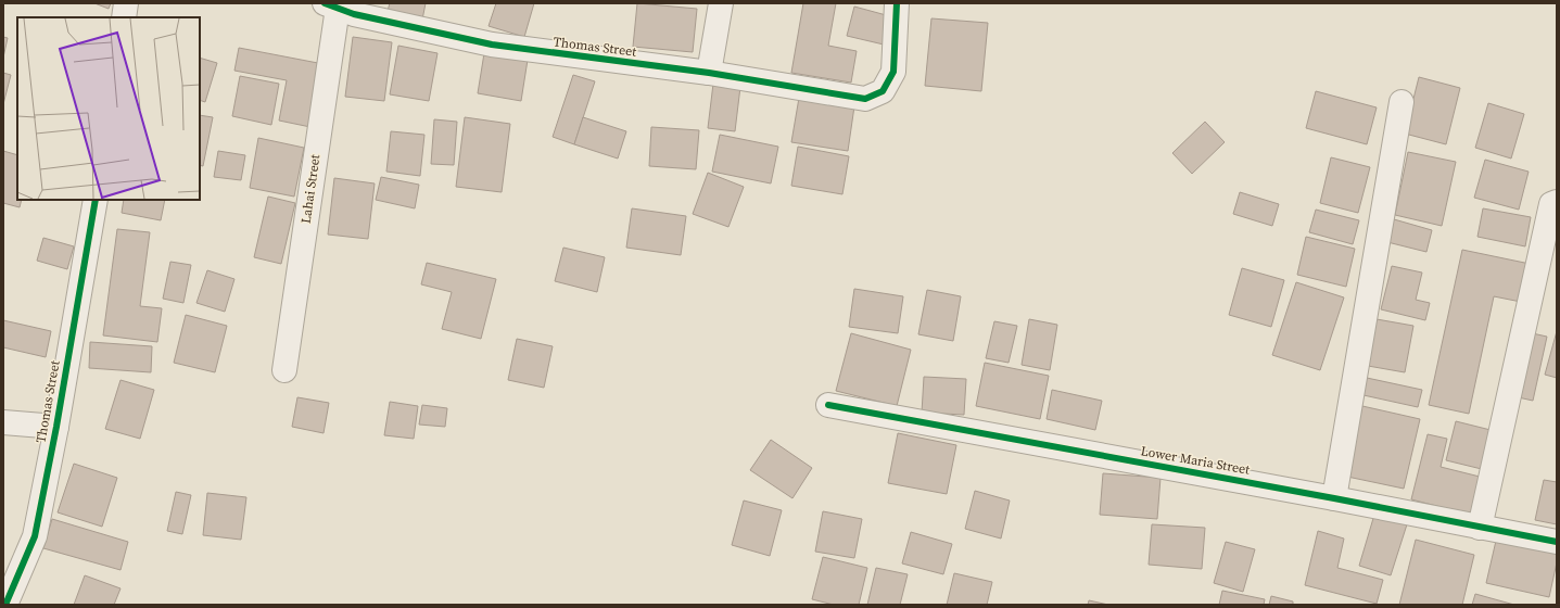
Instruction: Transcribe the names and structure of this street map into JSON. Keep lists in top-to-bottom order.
{
  "streets": {
    "street": ["Thomas Street", "Lahai Street", "Lower Maria Street"]
  },
  "crossings": [
    ["Thomas Street", "Lahai Street"]
  ]
}
